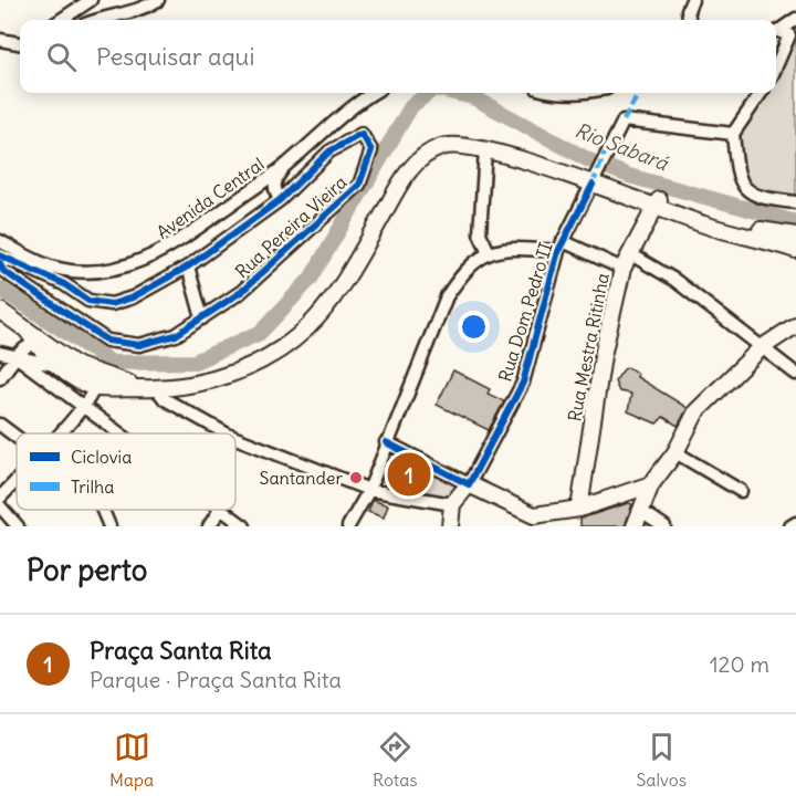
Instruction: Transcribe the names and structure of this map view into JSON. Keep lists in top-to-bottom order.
{
  "streets": {
    "main road": ["Rua Mestra Ritinha"],
    "street": ["Avenida Central", "Rua Pereira Vieira", "Rua Dom Pedro II"]
  },
  "water": ["Rio Sabará"],
  "places": ["Santander"],
  "legend": ["Ciclovia", "Trilha"],
  "page": {
    "search": "Pesquisar aqui",
    "pins": "1",
    "heading": "Por perto",
    "list": [
      {
        "mark": "1",
        "name": "Praça Santa Rita",
        "note": "Parque · Praça Santa Rita",
        "value": "120 m"
      }
    ],
    "nav": ["Mapa", "Rotas", "Salvos"]
  }
}
